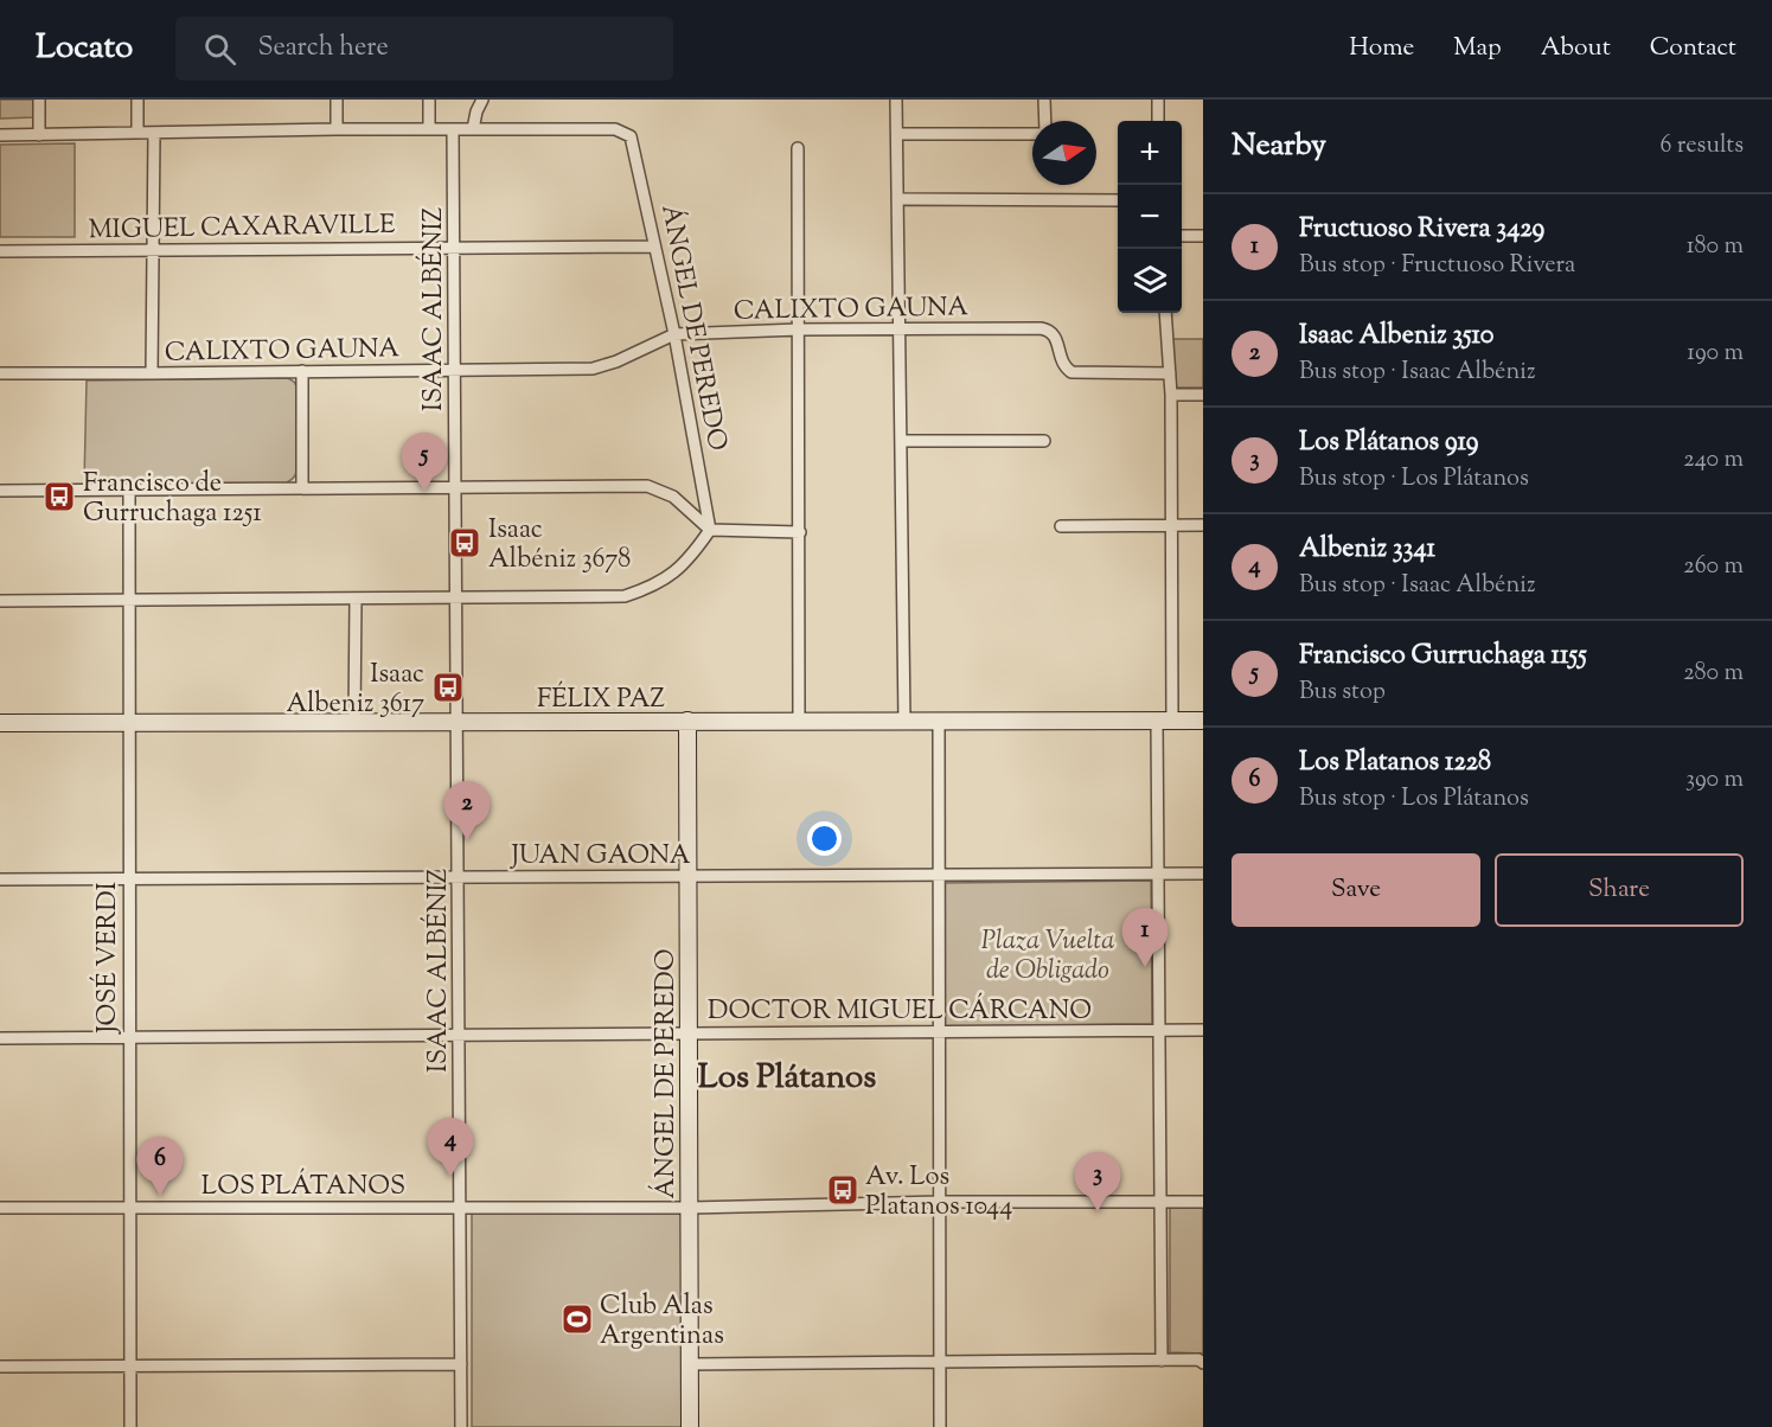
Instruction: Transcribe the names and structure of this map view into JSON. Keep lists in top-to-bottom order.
{
  "streets": {
    "main road": ["ÁNGEL DE PEREDO", "FÉLIX PAZ"],
    "street": [
      "MIGUEL CAXARAVILLE",
      "CALIXTO GAUNA",
      "ISAAC ALBÉNIZ",
      "JUAN GAONA",
      "JOSÉ VERDI",
      "DOCTOR MIGUEL CÁRCANO",
      "LOS PLÁTANOS"
    ]
  },
  "crossings": [
    ["MIGUEL CAXARAVILLE", "ISAAC ALBÉNIZ"],
    ["MIGUEL CAXARAVILLE", "ÁNGEL DE PEREDO"],
    ["CALIXTO GAUNA", "ISAAC ALBÉNIZ"],
    ["CALIXTO GAUNA", "ÁNGEL DE PEREDO"],
    ["ISAAC ALBÉNIZ", "FÉLIX PAZ"],
    ["ISAAC ALBÉNIZ", "JUAN GAONA"],
    ["ISAAC ALBÉNIZ", "DOCTOR MIGUEL CÁRCANO"],
    ["ISAAC ALBÉNIZ", "LOS PLÁTANOS"],
    ["ÁNGEL DE PEREDO", "FÉLIX PAZ"],
    ["ÁNGEL DE PEREDO", "JUAN GAONA"],
    ["ÁNGEL DE PEREDO", "DOCTOR MIGUEL CÁRCANO"],
    ["ÁNGEL DE PEREDO", "LOS PLÁTANOS"],
    ["FÉLIX PAZ", "JOSÉ VERDI"],
    ["JUAN GAONA", "JOSÉ VERDI"],
    ["JOSÉ VERDI", "DOCTOR MIGUEL CÁRCANO"],
    ["JOSÉ VERDI", "LOS PLÁTANOS"]
  ],
  "districts": ["Los Plátanos"],
  "parks": ["Plaza Vuelta de Obligado"],
  "places": {
    "bus stop": [
      "Francisco de Gurruchaga 1251",
      "Isaac Albéniz 3678",
      "Isaac Albeniz 3617",
      "Av. Los Platanos 1044"
    ],
    "sports": ["Club Alas Argentinas"]
  },
  "north": "right",
  "page": {
    "header": "Locato",
    "search": "Search here",
    "nav": [
      "Home",
      "Map",
      "About",
      "Contact"
    ],
    "heading": ["Nearby", "6 results"],
    "map_buttons": ["+", "−"],
    "list": [
      {
        "mark": "1",
        "name": "Fructuoso Rivera 3429",
        "note": "Bus stop · Fructuoso Rivera",
        "value": "180 m"
      },
      {
        "mark": "2",
        "name": "Isaac Albeniz 3510",
        "note": "Bus stop · Isaac Albéniz",
        "value": "190 m"
      },
      {
        "mark": "3",
        "name": "Los Plátanos 919",
        "note": "Bus stop · Los Plátanos",
        "value": "240 m"
      },
      {
        "mark": "4",
        "name": "Albeniz 3341",
        "note": "Bus stop · Isaac Albéniz",
        "value": "260 m"
      },
      {
        "mark": "5",
        "name": "Francisco Gurruchaga 1155",
        "note": "Bus stop",
        "value": "280 m"
      },
      {
        "mark": "6",
        "name": "Los Platanos 1228",
        "note": "Bus stop · Los Plátanos",
        "value": "390 m"
      }
    ],
    "pins": [
      "5",
      "2",
      "1",
      "4",
      "6",
      "3"
    ],
    "buttons": ["Save", "Share"]
  }
}
